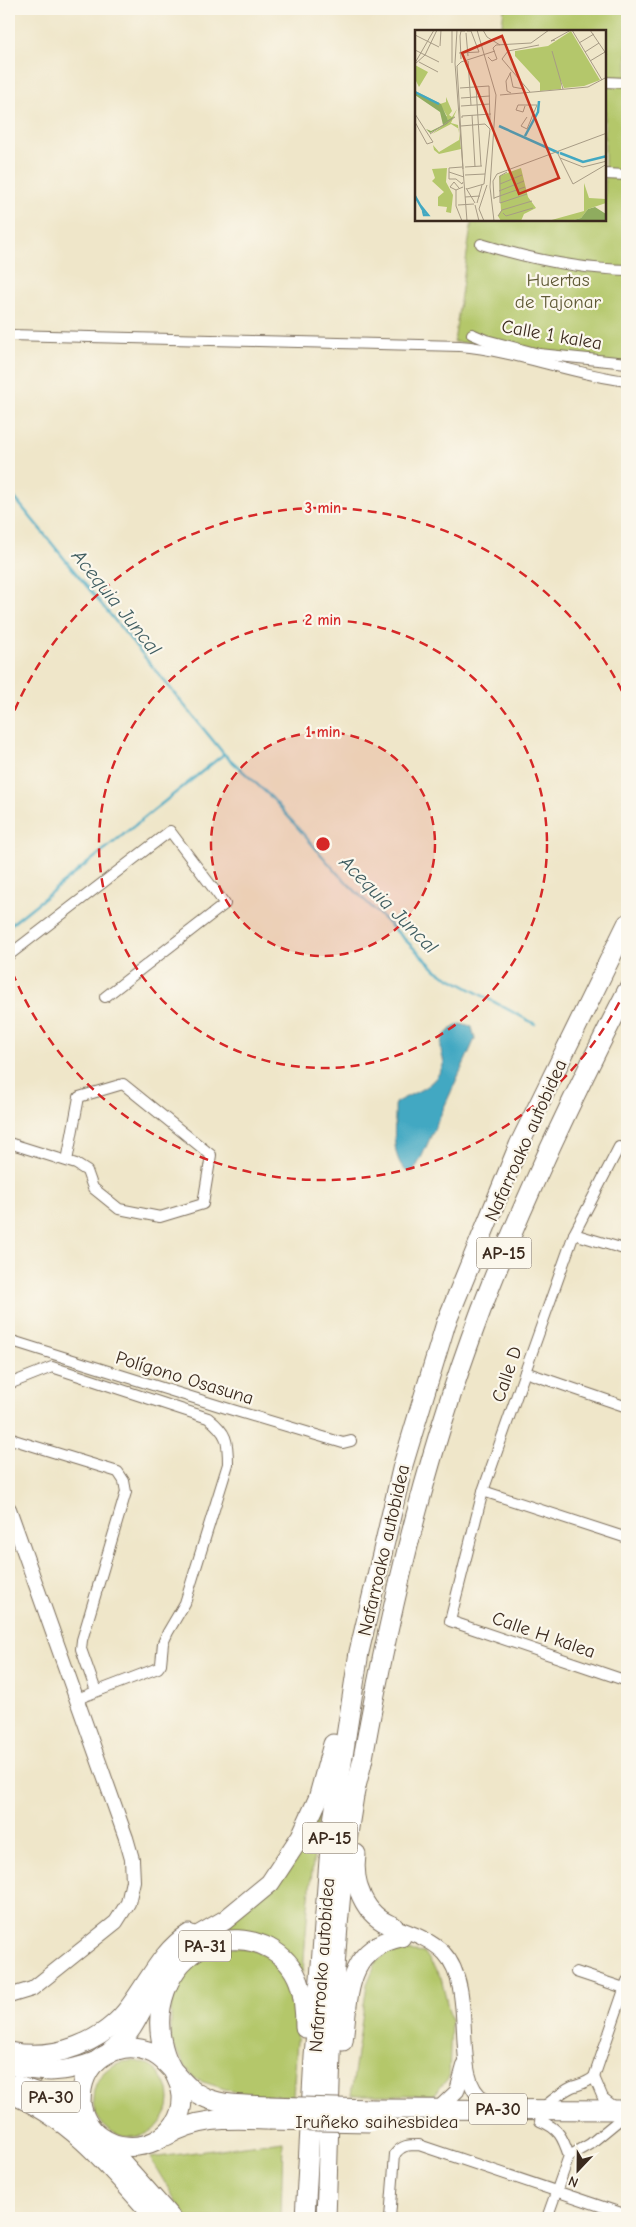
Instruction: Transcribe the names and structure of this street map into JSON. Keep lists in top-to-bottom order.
{
  "streets": {
    "highway": [
      "Nafarroako autobidea",
      "AP-15",
      "PA-31",
      "PA-30",
      "Iruñeko saihesbidea"
    ],
    "street": [
      "Calle 1 kalea",
      "Calle D",
      "Polígono Osasuna",
      "Calle H kalea"
    ]
  },
  "crossings": [
    ["Calle D", "Calle H kalea"],
    ["PA-31", "PA-30"],
    ["PA-31", "Iruñeko saihesbidea"],
    ["PA-30", "Iruñeko saihesbidea"]
  ],
  "water": ["Acequia Juncal"],
  "parks": ["Huertas de Tajonar"],
  "north": "bottom",
  "rings": ["3 min", "2 min", "1 min"]
}
